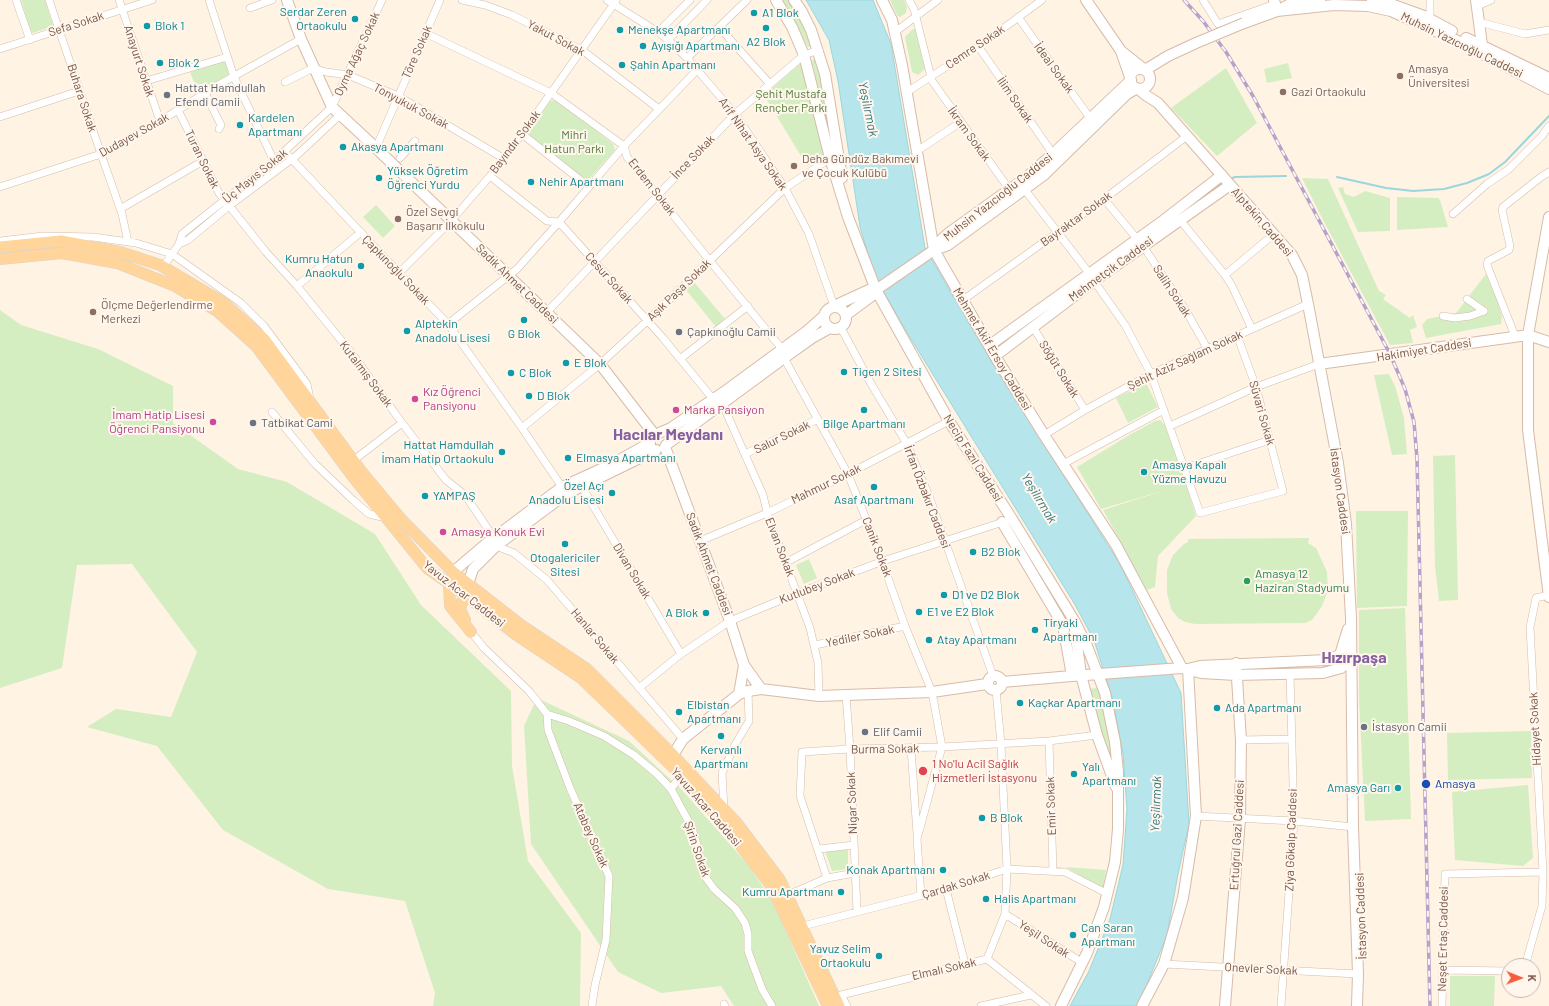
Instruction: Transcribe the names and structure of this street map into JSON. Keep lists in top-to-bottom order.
{
  "streets": {
    "main road": ["Yavuz Acar Caddesi"],
    "street": [
      "Sefa Sokak",
      "Yakut Sokak",
      "Muhsin Yazıcıoğlu Caddesi",
      "Cemre Sokak",
      "Töre Sokak",
      "Oyma Ağaç Sokak",
      "Anayurt Sokak",
      "İdeal Sokak",
      "Buhara Sokak",
      "İlim Sokak",
      "Tonyukuk Sokak",
      "İkram Sokak",
      "Dudayev Sokak",
      "Bayındır Sokak",
      "Arif Nihat Asya Sokak",
      "İnce Sokak",
      "Turan Sokak",
      "Üç Mayıs Sokak",
      "Erdem Sokak",
      "Bayraktar Sokak",
      "Alptekin Caddesi",
      "Mehmetçik Caddesi",
      "Çapkınoğlu Sokak",
      "Cesur Sokak",
      "Sadık Ahmet Caddesi",
      "Aşık Paşa Sokak",
      "Salih Sokak",
      "Mehmet Akif Ersoy Caddesi",
      "Hakimiyet Caddesi",
      "Şehit Aziz Sağlam Sokak",
      "Söğüt Sokak",
      "Kutalmış Sokak",
      "Süvari Sokak",
      "Salur Sokak",
      "Necip Fazıl Caddesi",
      "Mahmur Sokak",
      "İstasyon Caddesi",
      "İrfan Özbakır Caddesi",
      "Elvan Sokak",
      "Canik Sokak",
      "Divan Sokak",
      "Kutlubey Sokak",
      "Hanlar Sokak",
      "Yediler Sokak",
      "Hidayet Sokak",
      "Burma Sokak",
      "Nigar Sokak",
      "Emir Sokak",
      "Atabey Sokak",
      "Ertuğrul Gazi Caddesi",
      "Ziya Gökalp Caddesi",
      "Şirin Sokak",
      "Çardak Sokak",
      "Yeşil Sokak",
      "Neşet Ertaş Caddesi",
      "Elmalı Sokak",
      "Onevler Sokak"
    ]
  },
  "crossings": [
    ["Sefa Sokak", "Anayurt Sokak"],
    ["Sefa Sokak", "Buhara Sokak"],
    ["Yakut Sokak", "Bayındır Sokak"],
    ["Muhsin Yazıcıoğlu Caddesi", "İdeal Sokak"],
    ["Muhsin Yazıcıoğlu Caddesi", "İlim Sokak"],
    ["Muhsin Yazıcıoğlu Caddesi", "İkram Sokak"],
    ["Muhsin Yazıcıoğlu Caddesi", "Mehmet Akif Ersoy Caddesi"],
    ["Cemre Sokak", "İdeal Sokak"],
    ["Cemre Sokak", "İlim Sokak"],
    ["Cemre Sokak", "İkram Sokak"],
    ["Cemre Sokak", "Mehmet Akif Ersoy Caddesi"],
    ["Töre Sokak", "Tonyukuk Sokak"],
    ["Töre Sokak", "Erdem Sokak"],
    ["Töre Sokak", "Sadık Ahmet Caddesi"],
    ["Oyma Ağaç Sokak", "Tonyukuk Sokak"],
    ["Oyma Ağaç Sokak", "Üç Mayıs Sokak"],
    ["Oyma Ağaç Sokak", "Sadık Ahmet Caddesi"],
    ["Anayurt Sokak", "Dudayev Sokak"],
    ["Buhara Sokak", "Dudayev Sokak"],
    ["Tonyukuk Sokak", "Bayındır Sokak"],
    ["Tonyukuk Sokak", "Sadık Ahmet Caddesi"],
    ["Dudayev Sokak", "Turan Sokak"],
    ["Dudayev Sokak", "Sadık Ahmet Caddesi"],
    ["Bayındır Sokak", "Arif Nihat Asya Sokak"],
    ["Bayındır Sokak", "Erdem Sokak"],
    ["Bayındır Sokak", "Çapkınoğlu Sokak"],
    ["Bayındır Sokak", "Sadık Ahmet Caddesi"],
    ["Arif Nihat Asya Sokak", "İnce Sokak"],
    ["Arif Nihat Asya Sokak", "Aşık Paşa Sokak"],
    ["Arif Nihat Asya Sokak", "İrfan Özbakır Caddesi"],
    ["İnce Sokak", "Erdem Sokak"],
    ["İnce Sokak", "Cesur Sokak"],
    ["İnce Sokak", "Sadık Ahmet Caddesi"],
    ["Turan Sokak", "Üç Mayıs Sokak"],
    ["Turan Sokak", "Kutalmış Sokak"],
    ["Üç Mayıs Sokak", "Çapkınoğlu Sokak"],
    ["Üç Mayıs Sokak", "Sadık Ahmet Caddesi"],
    ["Üç Mayıs Sokak", "Kutalmış Sokak"],
    ["Üç Mayıs Sokak", "Yavuz Acar Caddesi"],
    ["Erdem Sokak", "Aşık Paşa Sokak"],
    ["Erdem Sokak", "Canik Sokak"],
    ["Bayraktar Sokak", "Alptekin Caddesi"],
    ["Bayraktar Sokak", "Salih Sokak"],
    ["Bayraktar Sokak", "Mehmet Akif Ersoy Caddesi"],
    ["Alptekin Caddesi", "Mehmetçik Caddesi"],
    ["Alptekin Caddesi", "Hakimiyet Caddesi"],
    ["Alptekin Caddesi", "Şehit Aziz Sağlam Sokak"],
    ["Alptekin Caddesi", "İstasyon Caddesi"],
    ["Mehmetçik Caddesi", "Salih Sokak"],
    ["Mehmetçik Caddesi", "Mehmet Akif Ersoy Caddesi"],
    ["Mehmetçik Caddesi", "Söğüt Sokak"],
    ["Çapkınoğlu Sokak", "Aşık Paşa Sokak"],
    ["Cesur Sokak", "Aşık Paşa Sokak"],
    ["Cesur Sokak", "Elvan Sokak"],
    ["Sadık Ahmet Caddesi", "Aşık Paşa Sokak"],
    ["Sadık Ahmet Caddesi", "Mahmur Sokak"],
    ["Sadık Ahmet Caddesi", "Kutlubey Sokak"],
    ["Aşık Paşa Sokak", "Necip Fazıl Caddesi"],
    ["Salih Sokak", "Şehit Aziz Sağlam Sokak"],
    ["Mehmet Akif Ersoy Caddesi", "Şehit Aziz Sağlam Sokak"],
    ["Hakimiyet Caddesi", "İstasyon Caddesi"],
    ["Şehit Aziz Sağlam Sokak", "Söğüt Sokak"],
    ["Şehit Aziz Sağlam Sokak", "Süvari Sokak"],
    ["Kutalmış Sokak", "Hanlar Sokak"],
    ["Salur Sokak", "Elvan Sokak"],
    ["Salur Sokak", "Canik Sokak"],
    ["Necip Fazıl Caddesi", "Mahmur Sokak"],
    ["Necip Fazıl Caddesi", "Kutlubey Sokak"],
    ["Necip Fazıl Caddesi", "Çardak Sokak"],
    ["Necip Fazıl Caddesi", "Yeşil Sokak"],
    ["Mahmur Sokak", "İrfan Özbakır Caddesi"],
    ["Mahmur Sokak", "Elvan Sokak"],
    ["Mahmur Sokak", "Canik Sokak"],
    ["İstasyon Caddesi", "Onevler Sokak"],
    ["İrfan Özbakır Caddesi", "Kutlubey Sokak"],
    ["İrfan Özbakır Caddesi", "Burma Sokak"],
    ["İrfan Özbakır Caddesi", "Çardak Sokak"],
    ["İrfan Özbakır Caddesi", "Yeşil Sokak"],
    ["İrfan Özbakır Caddesi", "Elmalı Sokak"],
    ["Elvan Sokak", "Kutlubey Sokak"],
    ["Elvan Sokak", "Yediler Sokak"],
    ["Canik Sokak", "Kutlubey Sokak"],
    ["Canik Sokak", "Yediler Sokak"],
    ["Canik Sokak", "Burma Sokak"],
    ["Divan Sokak", "Kutlubey Sokak"],
    ["Kutlubey Sokak", "Hanlar Sokak"],
    ["Yavuz Acar Caddesi", "Çardak Sokak"],
    ["Hidayet Sokak", "Neşet Ertaş Caddesi"],
    ["Burma Sokak", "Nigar Sokak"],
    ["Burma Sokak", "Emir Sokak"],
    ["Nigar Sokak", "Çardak Sokak"],
    ["Emir Sokak", "Çardak Sokak"],
    ["Ertuğrul Gazi Caddesi", "Onevler Sokak"],
    ["Ziya Gökalp Caddesi", "Onevler Sokak"]
  ],
  "districts": ["Hacılar Meydanı", "Hızırpaşa"],
  "water": ["Yeşilırmak"],
  "parks": ["Şehit Mustafa Rençber Parkı", "Mihri Hatun Parkı"],
  "places": [
    "A1 Blok",
    "Serdar Zeren Ortaokulu",
    "Blok 1",
    "A2 Blok",
    "Menekşe Apartmanı",
    "Ayışığı Apartmanı",
    "Blok 2",
    "Şahin Apartmanı",
    "Amasya Üniversitesi",
    "Gazi Ortaokulu",
    "Hattat Hamdullah Efendi Camii",
    "Kardelen Apartmanı",
    "Akasya Apartmanı",
    "Deha Gündüz Bakımevi ve Çocuk Kulübü",
    "Yüksek Öğretim Öğrenci Yurdu",
    "Nehir Apartmanı",
    "Özel Sevgi Başarır İlkokulu",
    "Kumru Hatun Anaokulu",
    "Ölçme Değerlendirme Merkezi",
    "G Blok",
    "Alptekin Anadolu Lisesi",
    "Çapkınoğlu Camii",
    "E Blok",
    "Tigen 2 Sitesi",
    "C Blok",
    "D Blok",
    "Kız Öğrenci Pansiyonu",
    "Marka Pansiyon",
    "Bilge Apartmanı",
    "İmam Hatip Lisesi Öğrenci Pansiyonu",
    "Tatbikat Cami",
    "Hattat Hamdullah İmam Hatip Ortaokulu",
    "Elmasya Apartmanı",
    "Amasya Kapalı Yüzme Havuzu",
    "Asaf Apartmanı",
    "Özel Açı Anadolu Lisesi",
    "YAMPAŞ",
    "Amasya Konuk Evi",
    "Otogalericiler Sitesi",
    "B2 Blok",
    "Amasya 12 Haziran Stadyumu",
    "D1 ve D2 Blok",
    "E1 ve E2 Blok",
    "A Blok",
    "Tiryaki Apartmanı",
    "Atay Apartmanı",
    "Kaçkar Apartmanı",
    "Ada Apartmanı",
    "Elbistan Apartmanı",
    "İstasyon Camii",
    "Elif Camii",
    "Kervanlı Apartmanı",
    "1 No'lu Acil Sağlık Hizmetleri İstasyonu",
    "Yalı Apartmanı",
    "Amasya",
    "Amasya Garı",
    "B Blok",
    "Konak Apartmanı",
    "Kumru Apartmanı",
    "Halis Apartmanı",
    "Can Saran Apartmanı",
    "Yavuz Selim Ortaokulu"
  ],
  "north": "right"
}
